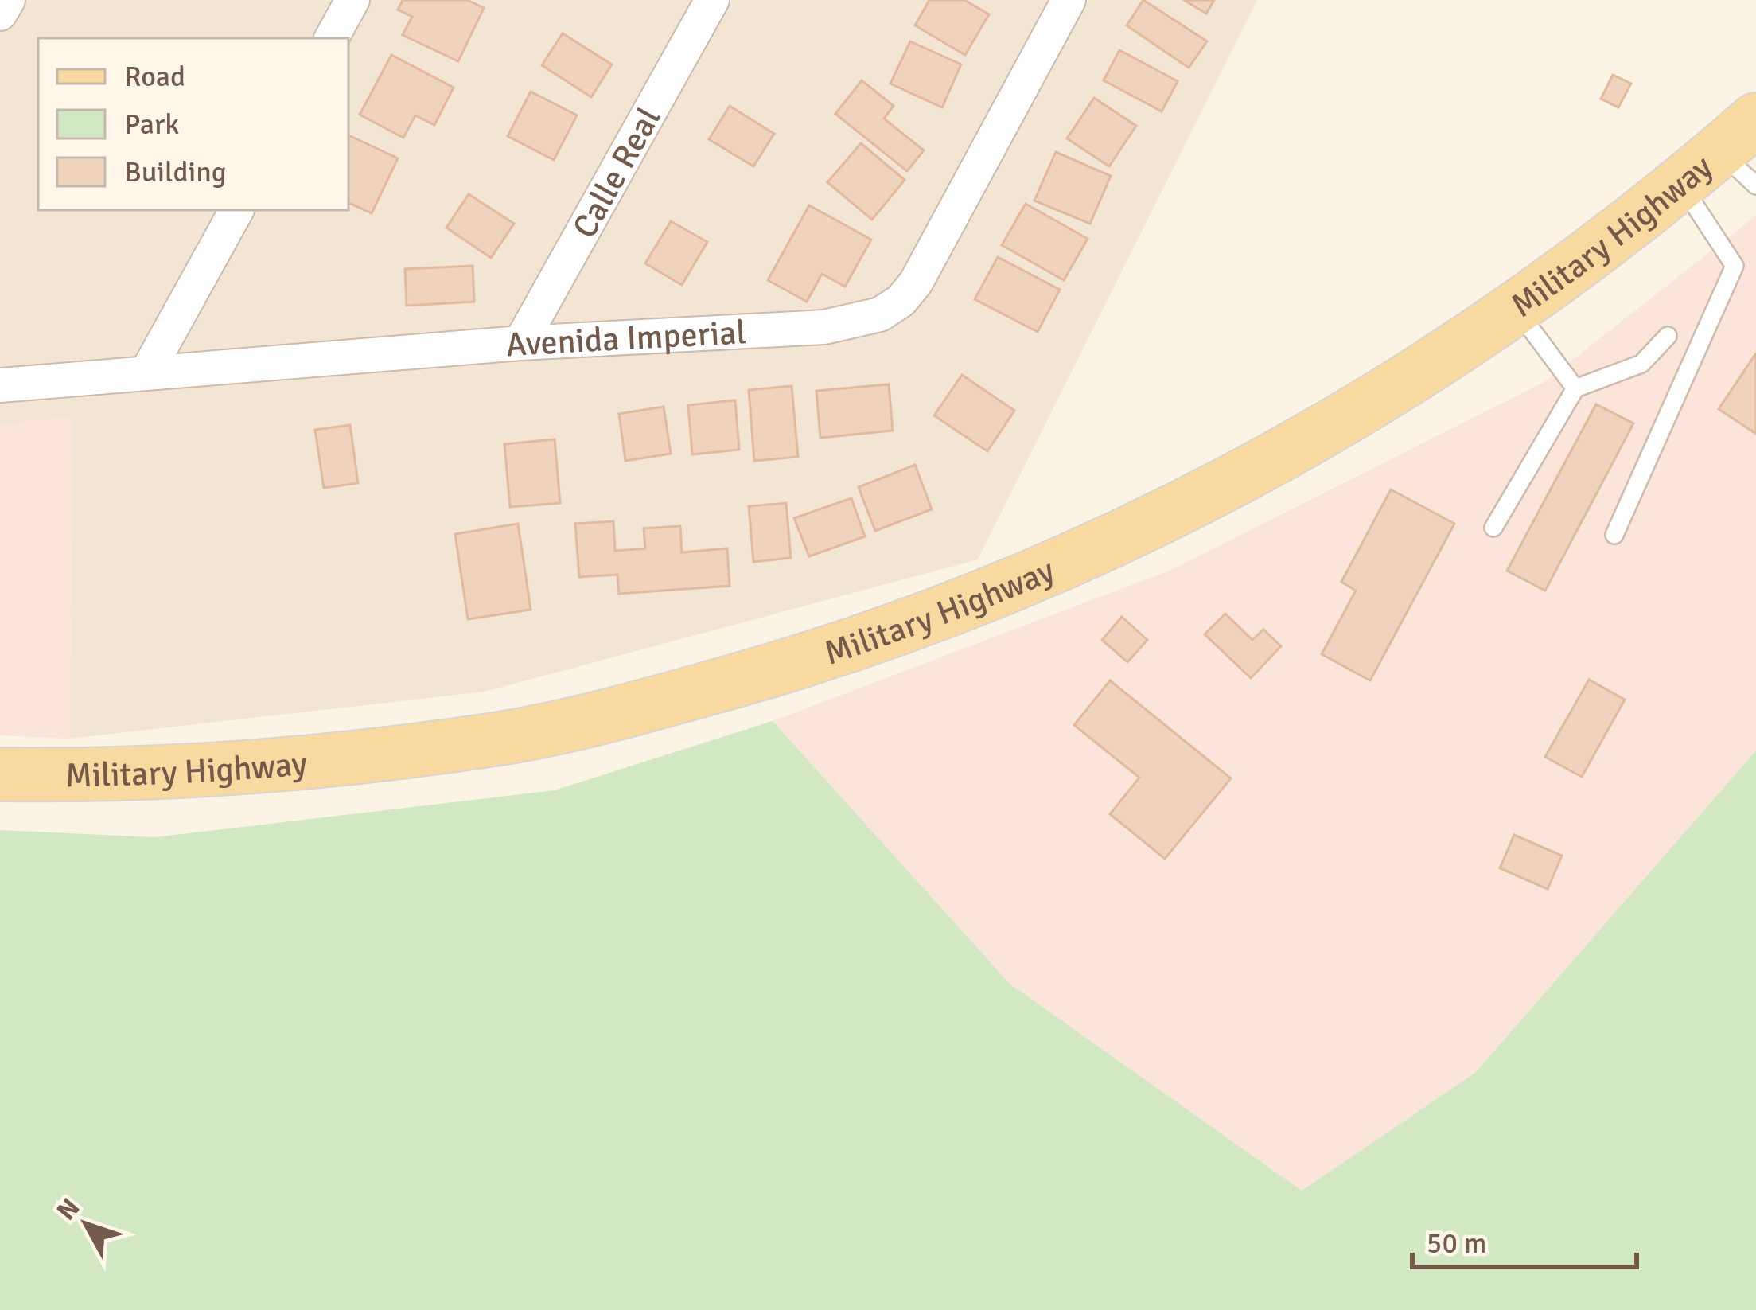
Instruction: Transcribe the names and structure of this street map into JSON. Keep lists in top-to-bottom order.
{
  "streets": {
    "main road": ["Military Highway"],
    "street": ["Calle Real", "Avenida Imperial"]
  },
  "crossings": [
    ["Calle Real", "Avenida Imperial"]
  ],
  "legend": ["Road", "Park", "Building"],
  "scale_bar": "50 m",
  "north": "top left"
}
